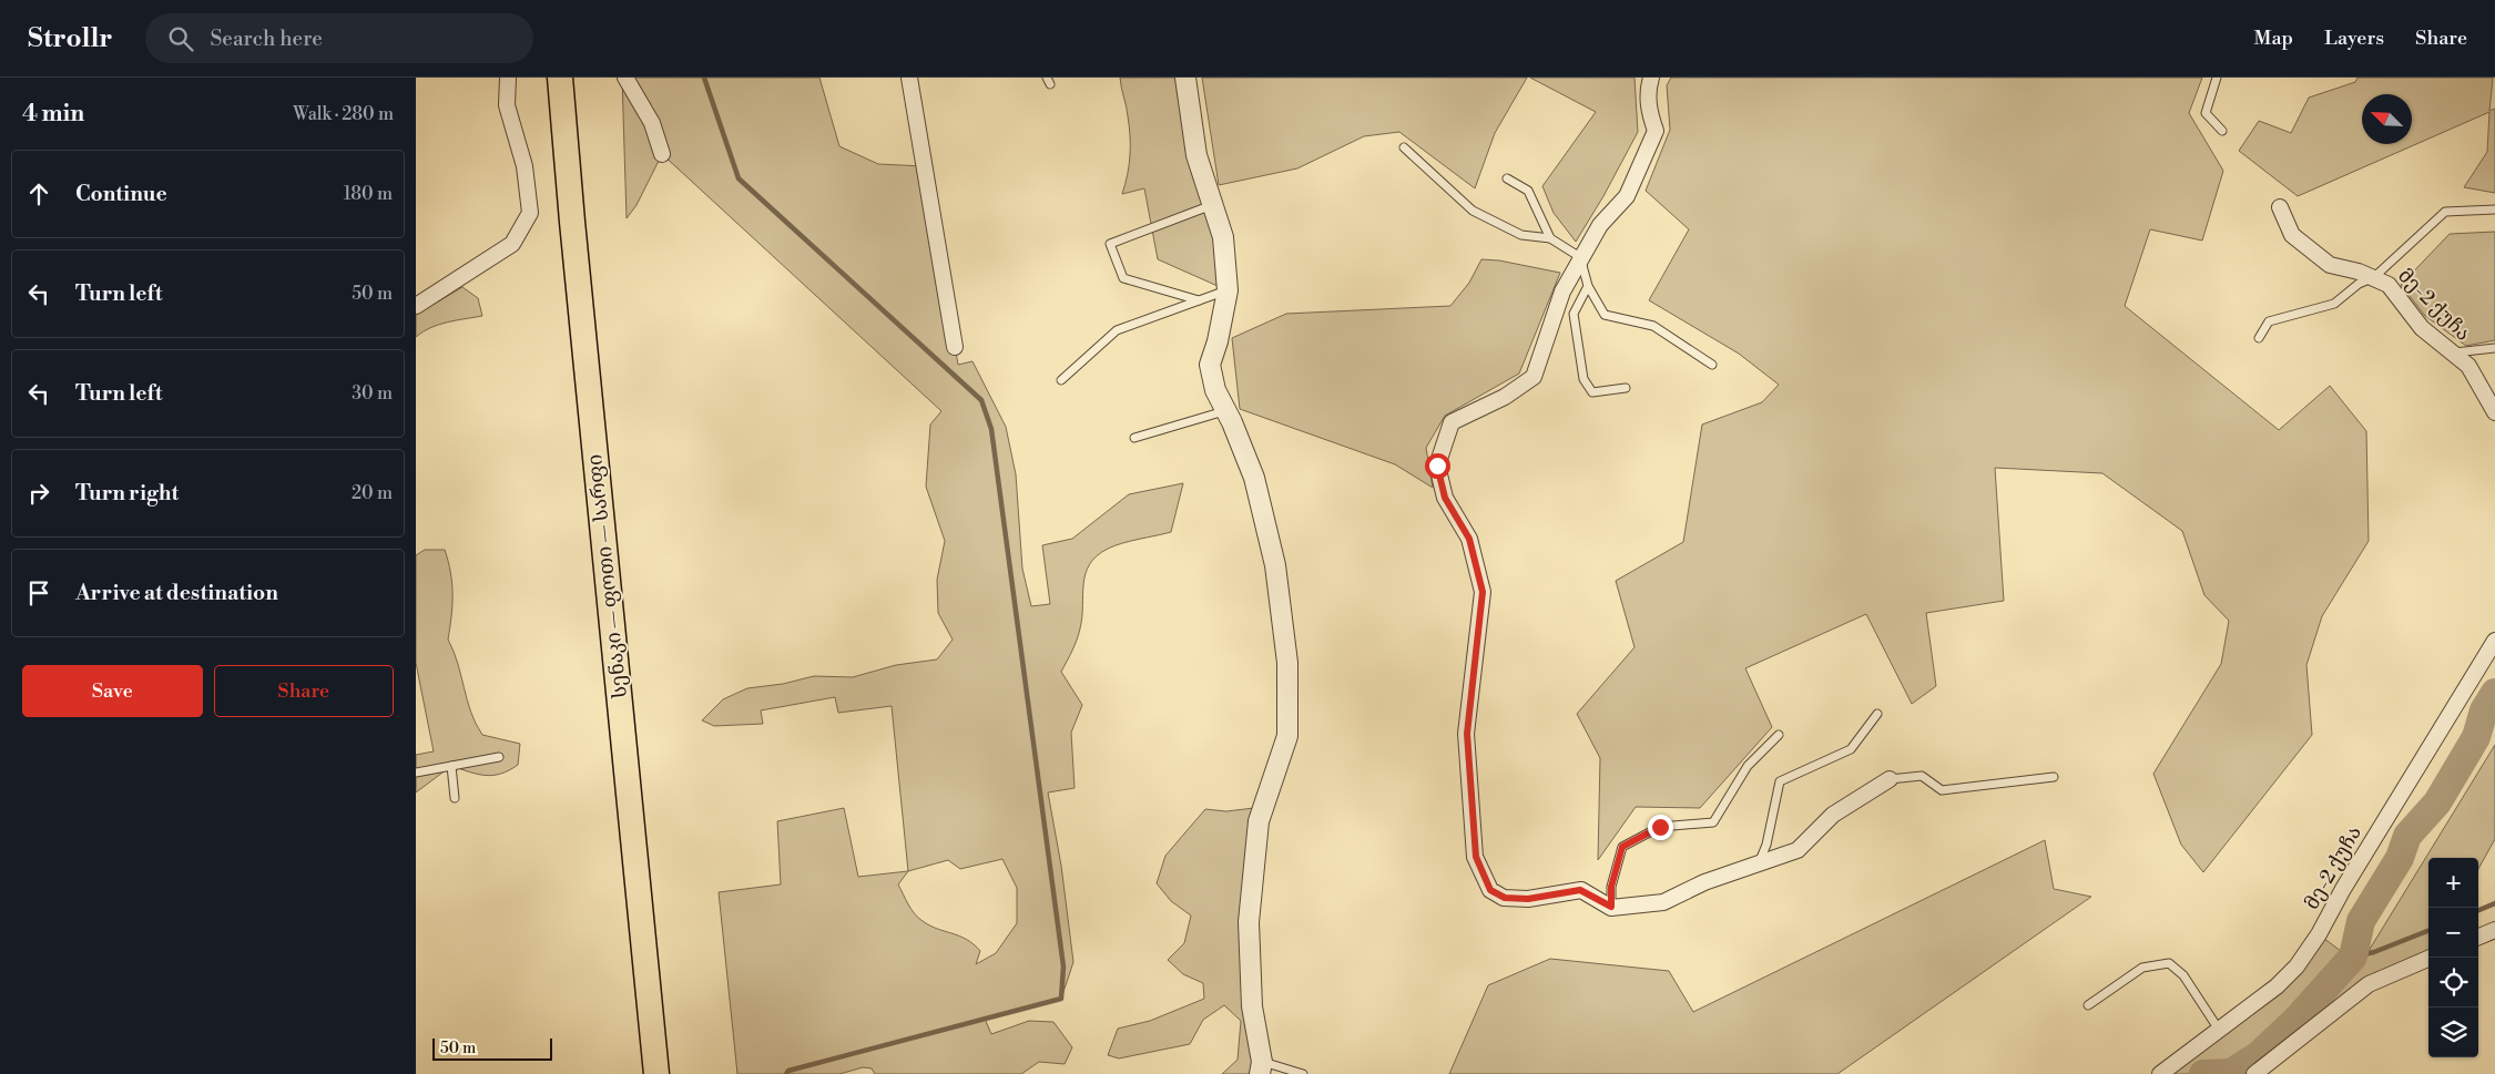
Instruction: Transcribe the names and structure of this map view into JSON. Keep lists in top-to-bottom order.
{
  "streets": {
    "highway": ["სენაკი — ფოთი — სარფი"],
    "street": ["მე-2 ქუჩა"]
  },
  "scale_bar": "50 m",
  "north": "top left",
  "page": {
    "header": "Strollr",
    "search": "Search here",
    "nav": ["Map", "Layers", "Share"],
    "heading": ["4 min", "Walk · 280 m"],
    "list": [
      ["Continue", "180 m"],
      ["Turn left", "50 m"],
      ["Turn left", "30 m"],
      ["Turn right", "20 m"],
      "Arrive at destination"
    ],
    "buttons": ["Save", "Share"],
    "map_buttons": ["+", "−"],
    "scale": "50 m"
  }
}
